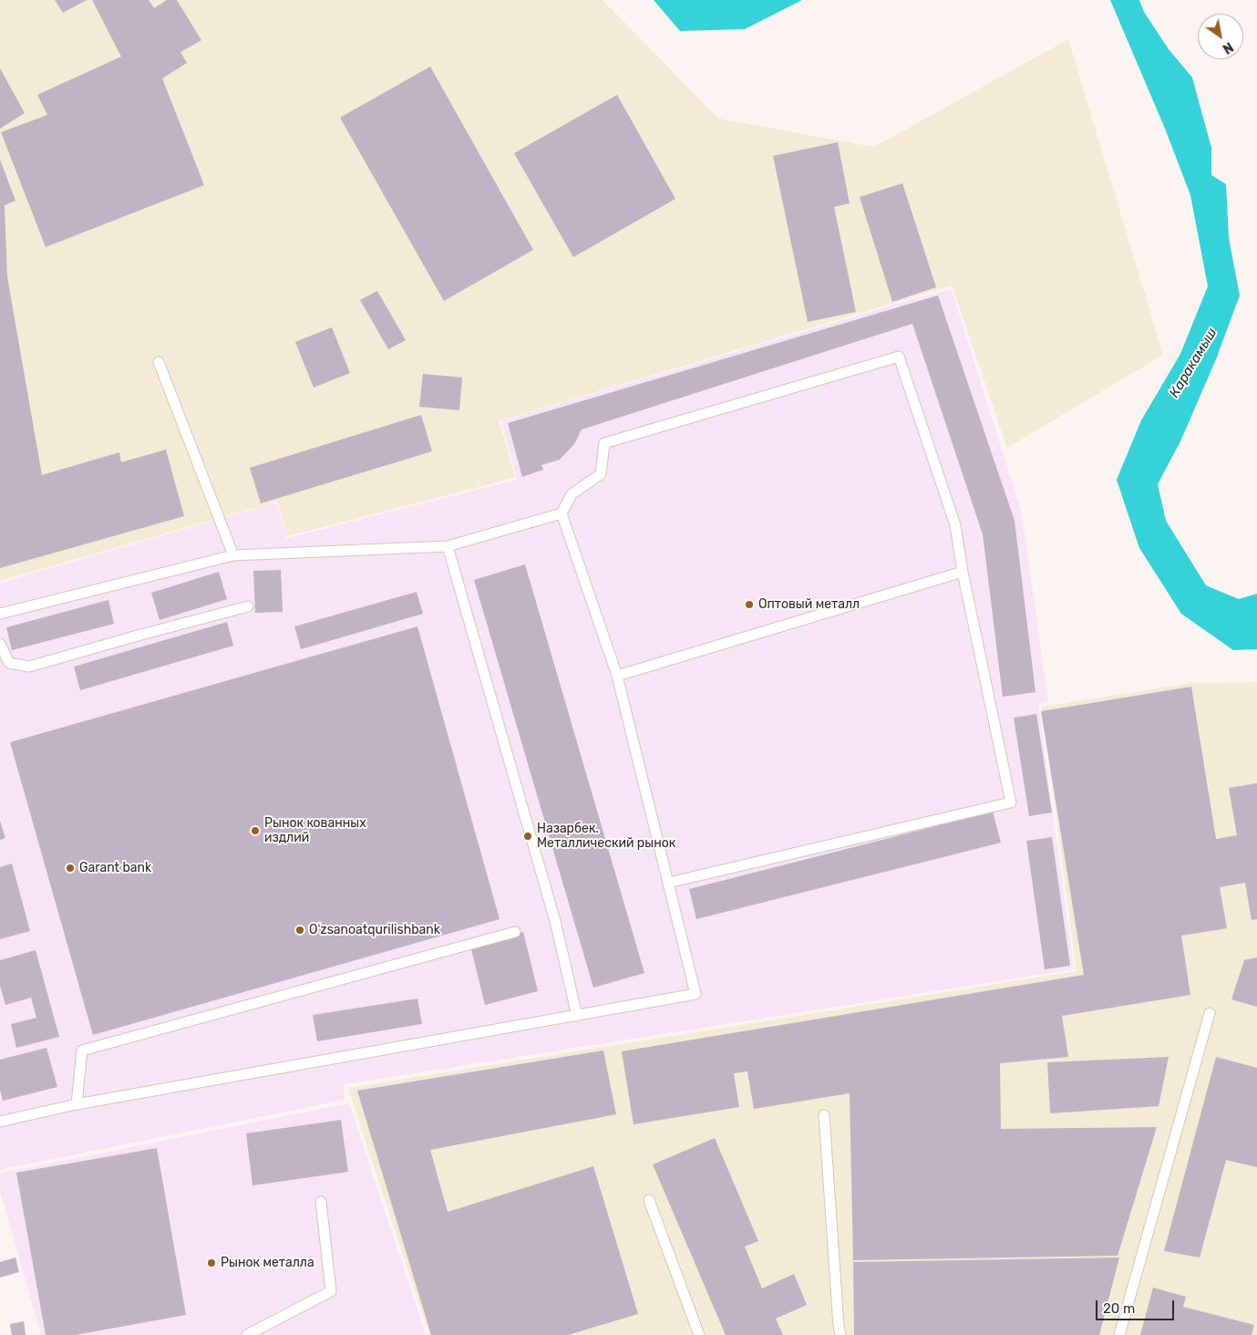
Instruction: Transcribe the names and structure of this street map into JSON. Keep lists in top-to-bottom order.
{
  "water": ["Каракамыш"],
  "places": [
    "Оптовый металл",
    "Рынок кованных издлий",
    "Назарбек. Металлический рынок",
    "Garant bank",
    "Oʻzsanoatqurilishbank",
    "Рынок металла"
  ],
  "scale_bar": "20 m",
  "north": "bottom right"
}
